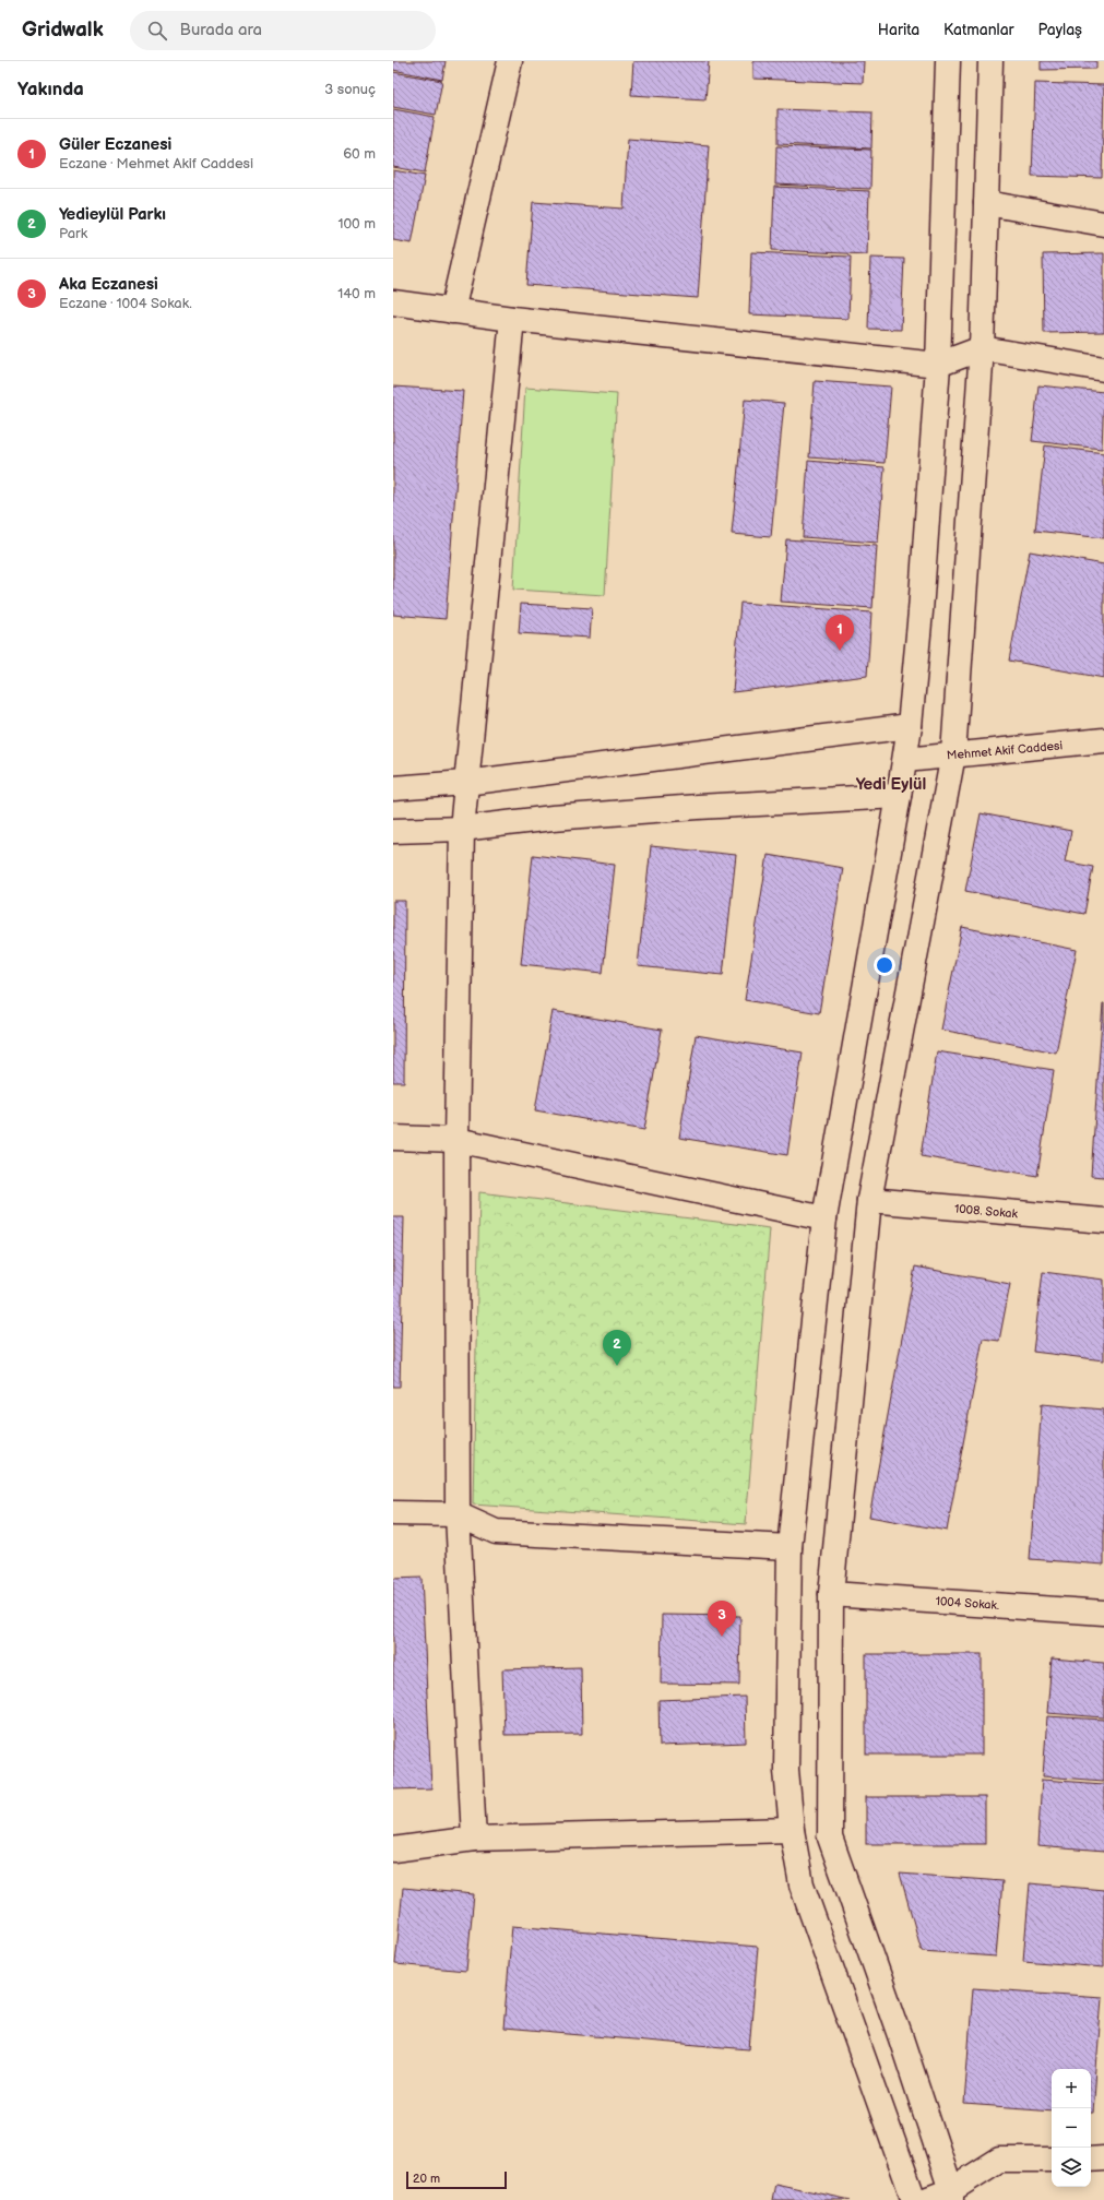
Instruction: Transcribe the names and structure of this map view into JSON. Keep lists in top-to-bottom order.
{
  "streets": {
    "street": ["Mehmet Akif Caddesi", "1008. Sokak", "1004 Sokak."]
  },
  "districts": ["Yedi Eylül"],
  "scale_bar": "20 m",
  "page": {
    "header": "Gridwalk",
    "search": "Burada ara",
    "nav": ["Harita", "Katmanlar", "Paylaş"],
    "heading": ["Yakında", "3 sonuç"],
    "list": [
      {
        "mark": "1",
        "name": "Güler Eczanesi",
        "note": "Eczane · Mehmet Akif Caddesi",
        "value": "60 m"
      },
      {
        "mark": "2",
        "name": "Yedieylül Parkı",
        "note": "Park",
        "value": "100 m"
      },
      {
        "mark": "3",
        "name": "Aka Eczanesi",
        "note": "Eczane · 1004 Sokak.",
        "value": "140 m"
      }
    ],
    "pins": ["1", "2", "3"],
    "map_buttons": ["+", "−"],
    "scale": "20 m"
  }
}
